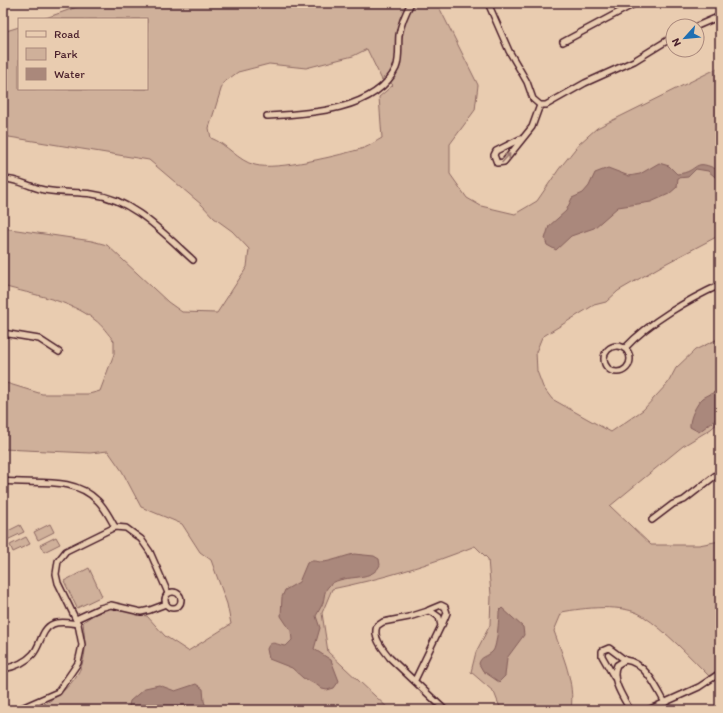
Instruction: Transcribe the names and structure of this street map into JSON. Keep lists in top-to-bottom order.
{
  "legend": ["Road", "Park", "Water"],
  "north": "bottom left"
}
